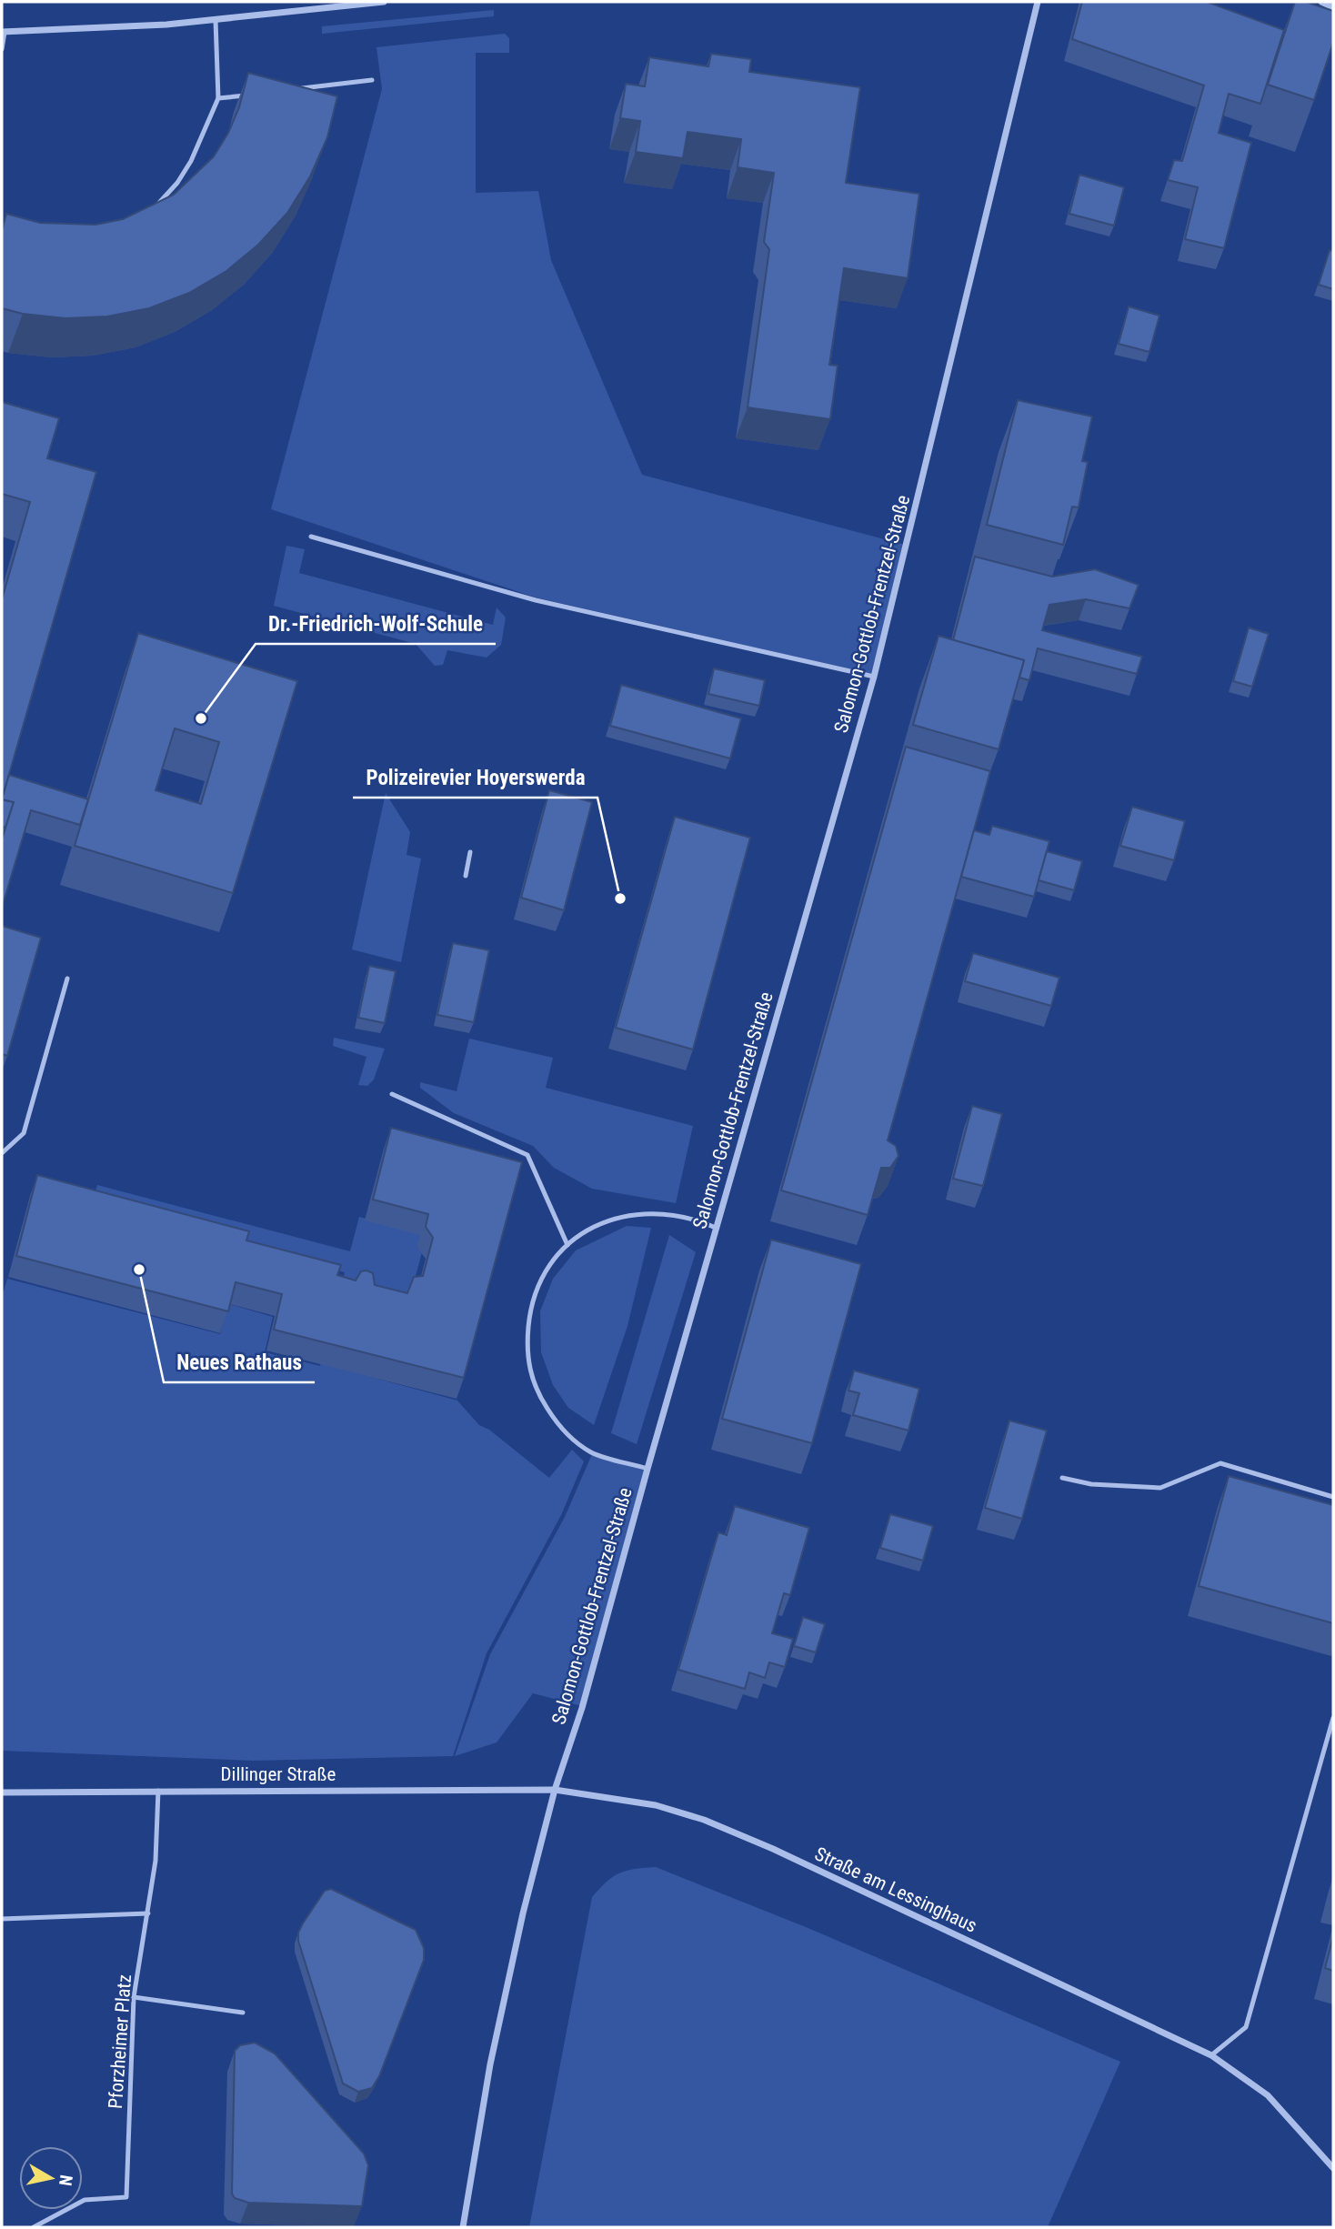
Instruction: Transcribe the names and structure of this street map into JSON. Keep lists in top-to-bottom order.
{
  "streets": {
    "street": ["Salomon-Gottlob-Frentzel-Straße", "Dillinger Straße", "Straße am Lessinghaus"],
    "lane": ["Pforzheimer Platz"]
  },
  "crossings": [
    ["Salomon-Gottlob-Frentzel-Straße", "Dillinger Straße"],
    ["Salomon-Gottlob-Frentzel-Straße", "Straße am Lessinghaus"],
    ["Dillinger Straße", "Straße am Lessinghaus"],
    ["Dillinger Straße", "Pforzheimer Platz"]
  ],
  "places": ["Dr.-Friedrich-Wolf-Schule", "Polizeirevier Hoyerswerda", "Neues Rathaus"],
  "north": "right"
}
